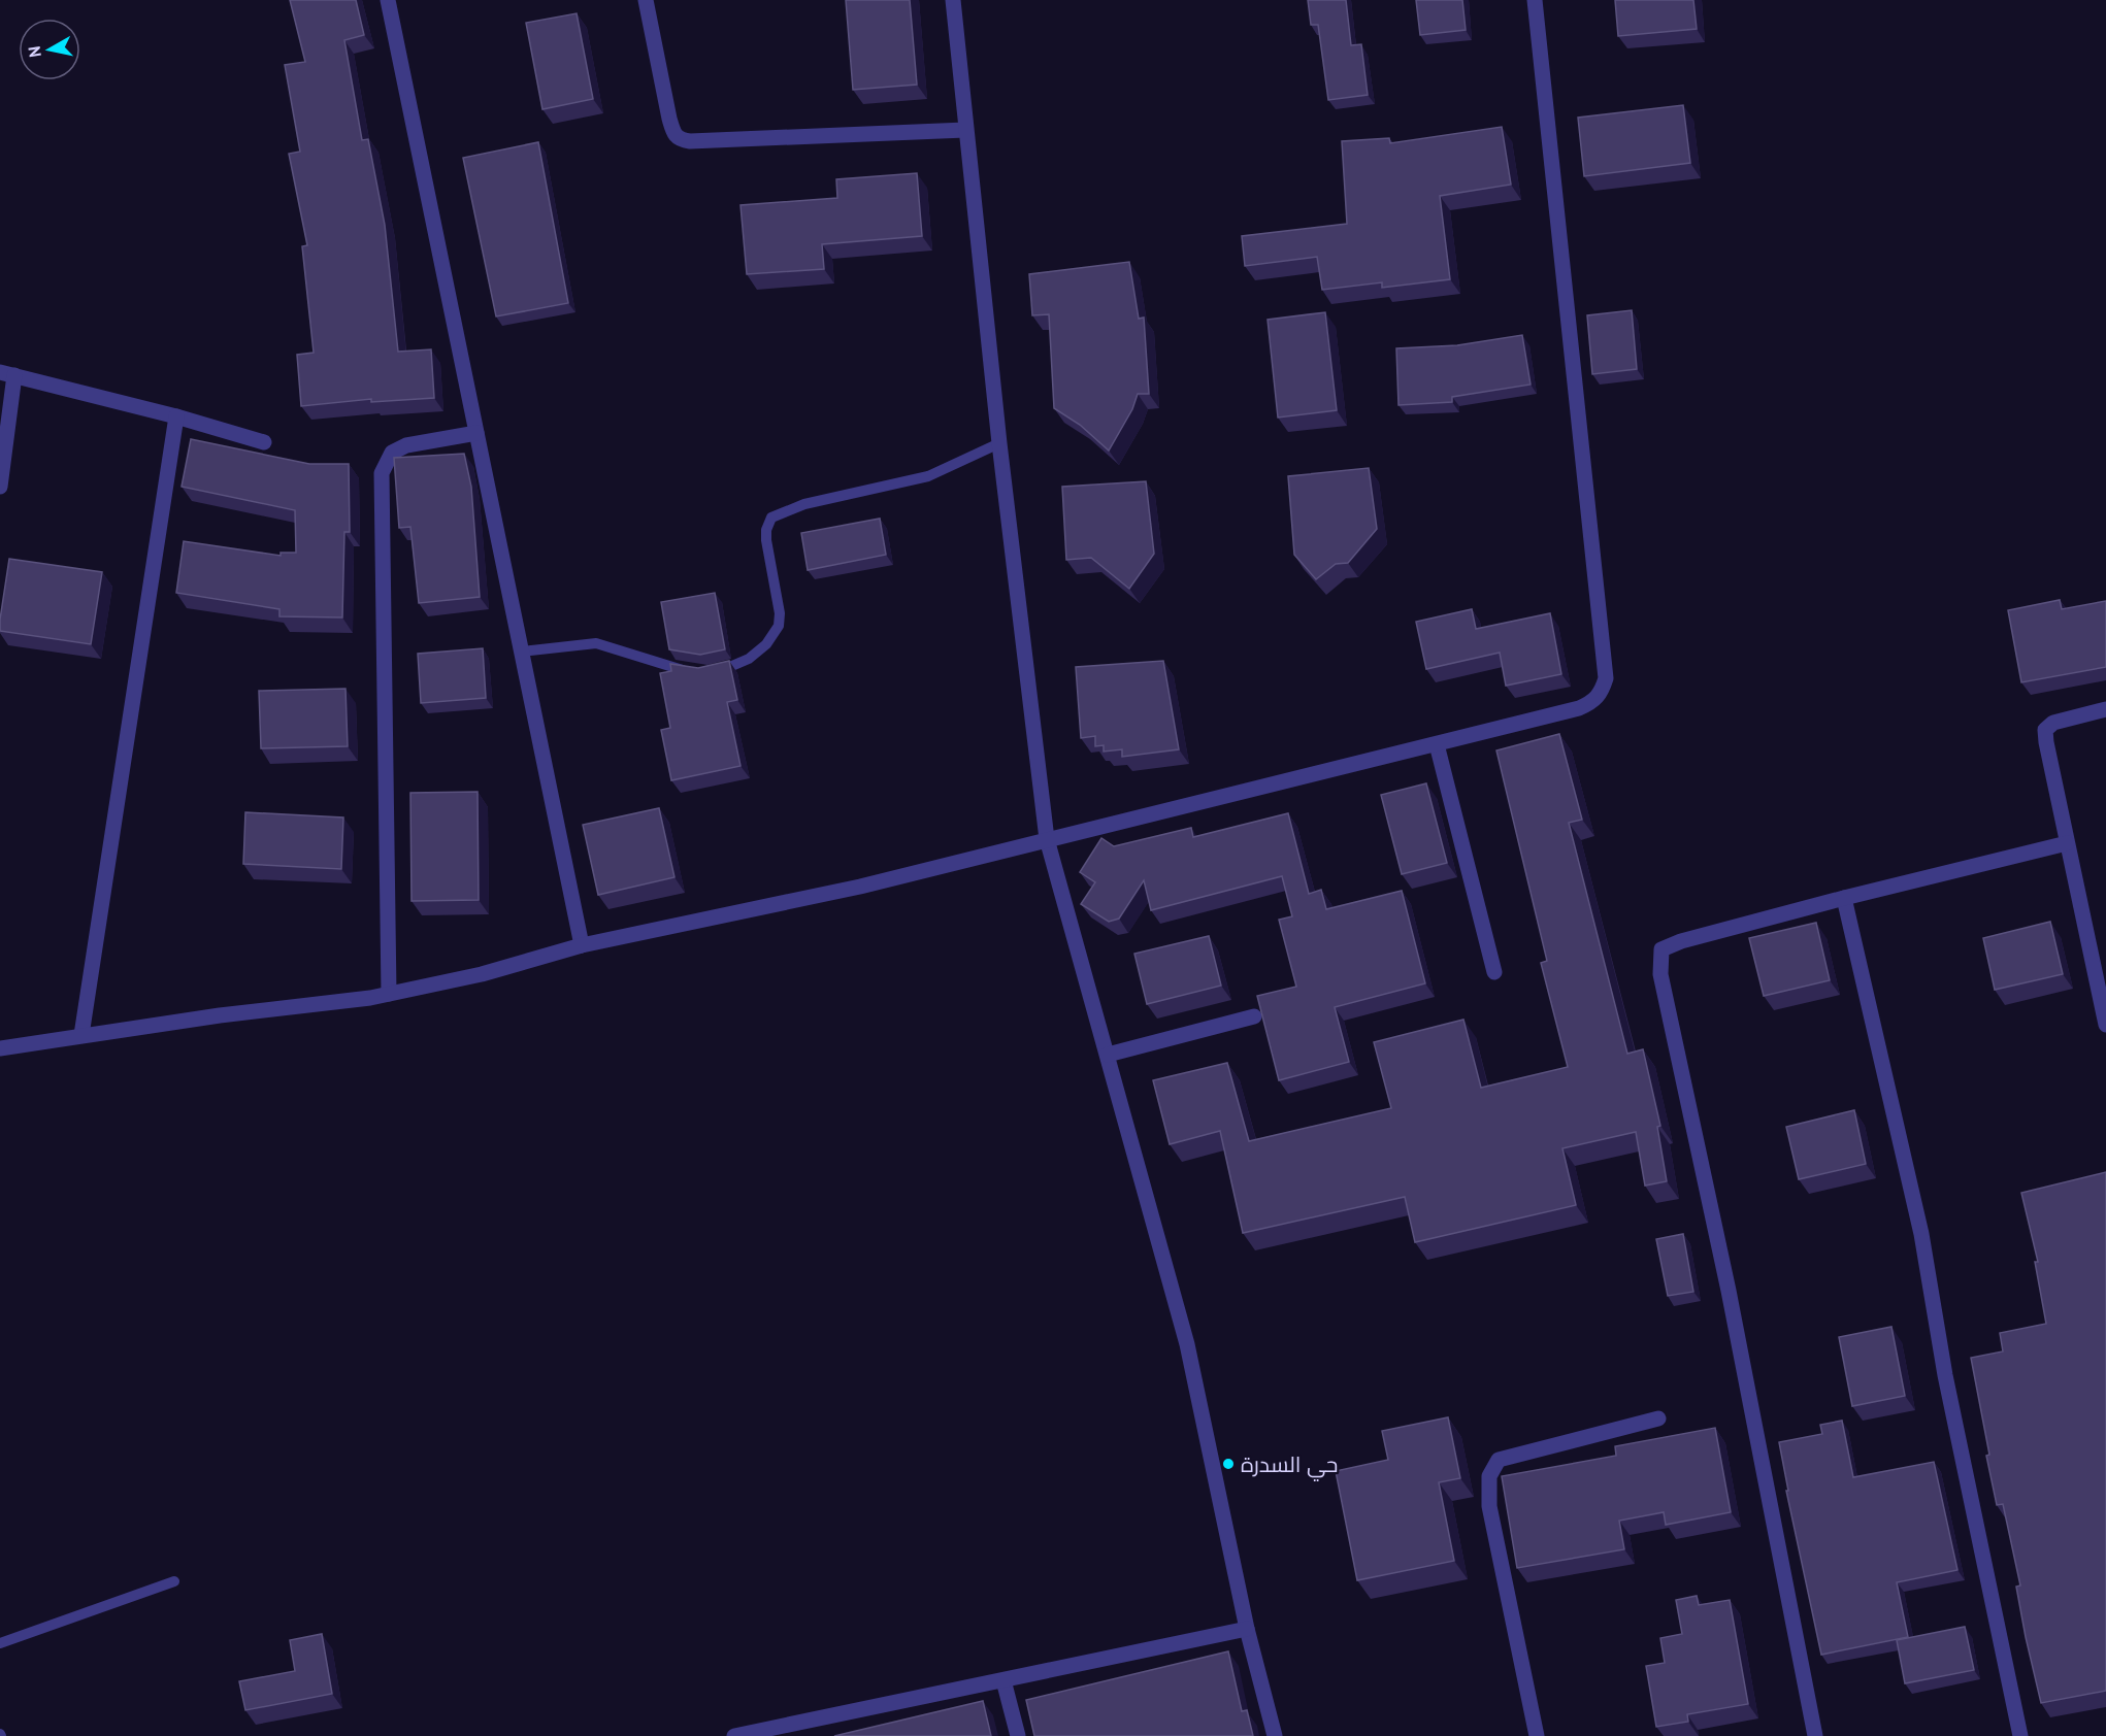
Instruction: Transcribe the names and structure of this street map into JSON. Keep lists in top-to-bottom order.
{
  "places": ["حي السدرة"],
  "north": "left"
}
